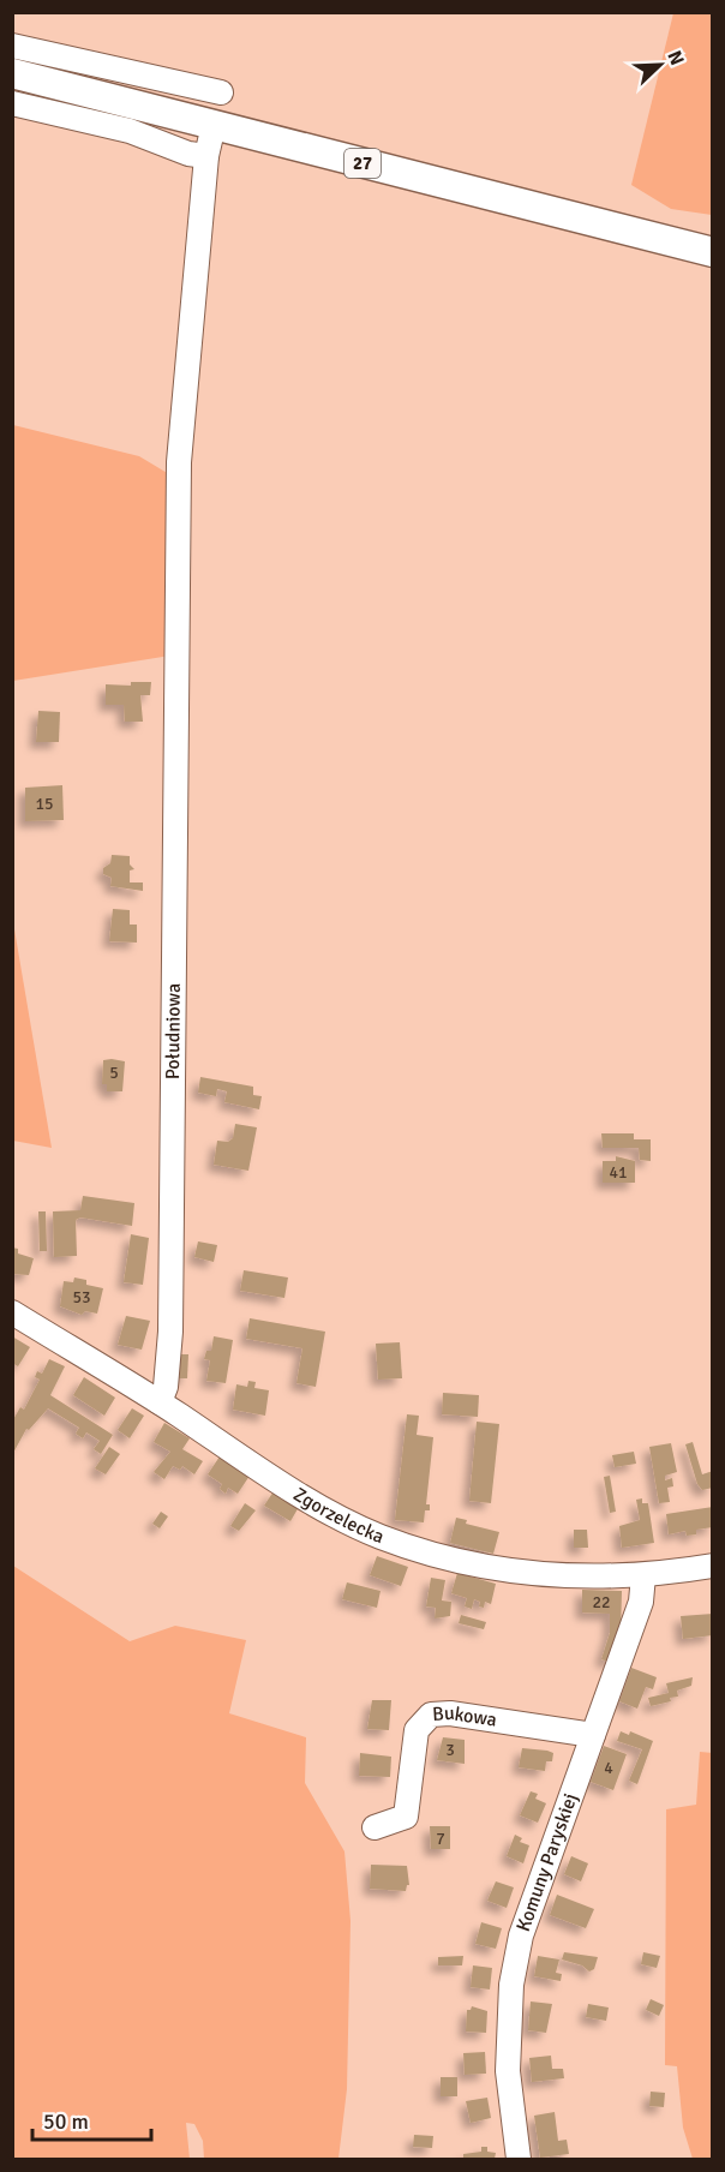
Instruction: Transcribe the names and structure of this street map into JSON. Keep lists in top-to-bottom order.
{
  "streets": {
    "main road": ["27"],
    "street": [
      "Południowa",
      "Zgorzelecka",
      "Bukowa",
      "Komuny Paryskiej"
    ]
  },
  "crossings": [
    ["27", "Południowa"],
    ["Południowa", "Zgorzelecka"],
    ["Zgorzelecka", "Komuny Paryskiej"],
    ["Bukowa", "Komuny Paryskiej"]
  ],
  "house_numbers": [
    "15",
    "5",
    "41",
    "53",
    "22",
    "3",
    "4",
    "7"
  ],
  "scale_bar": "50 m",
  "north": "top right"
}
